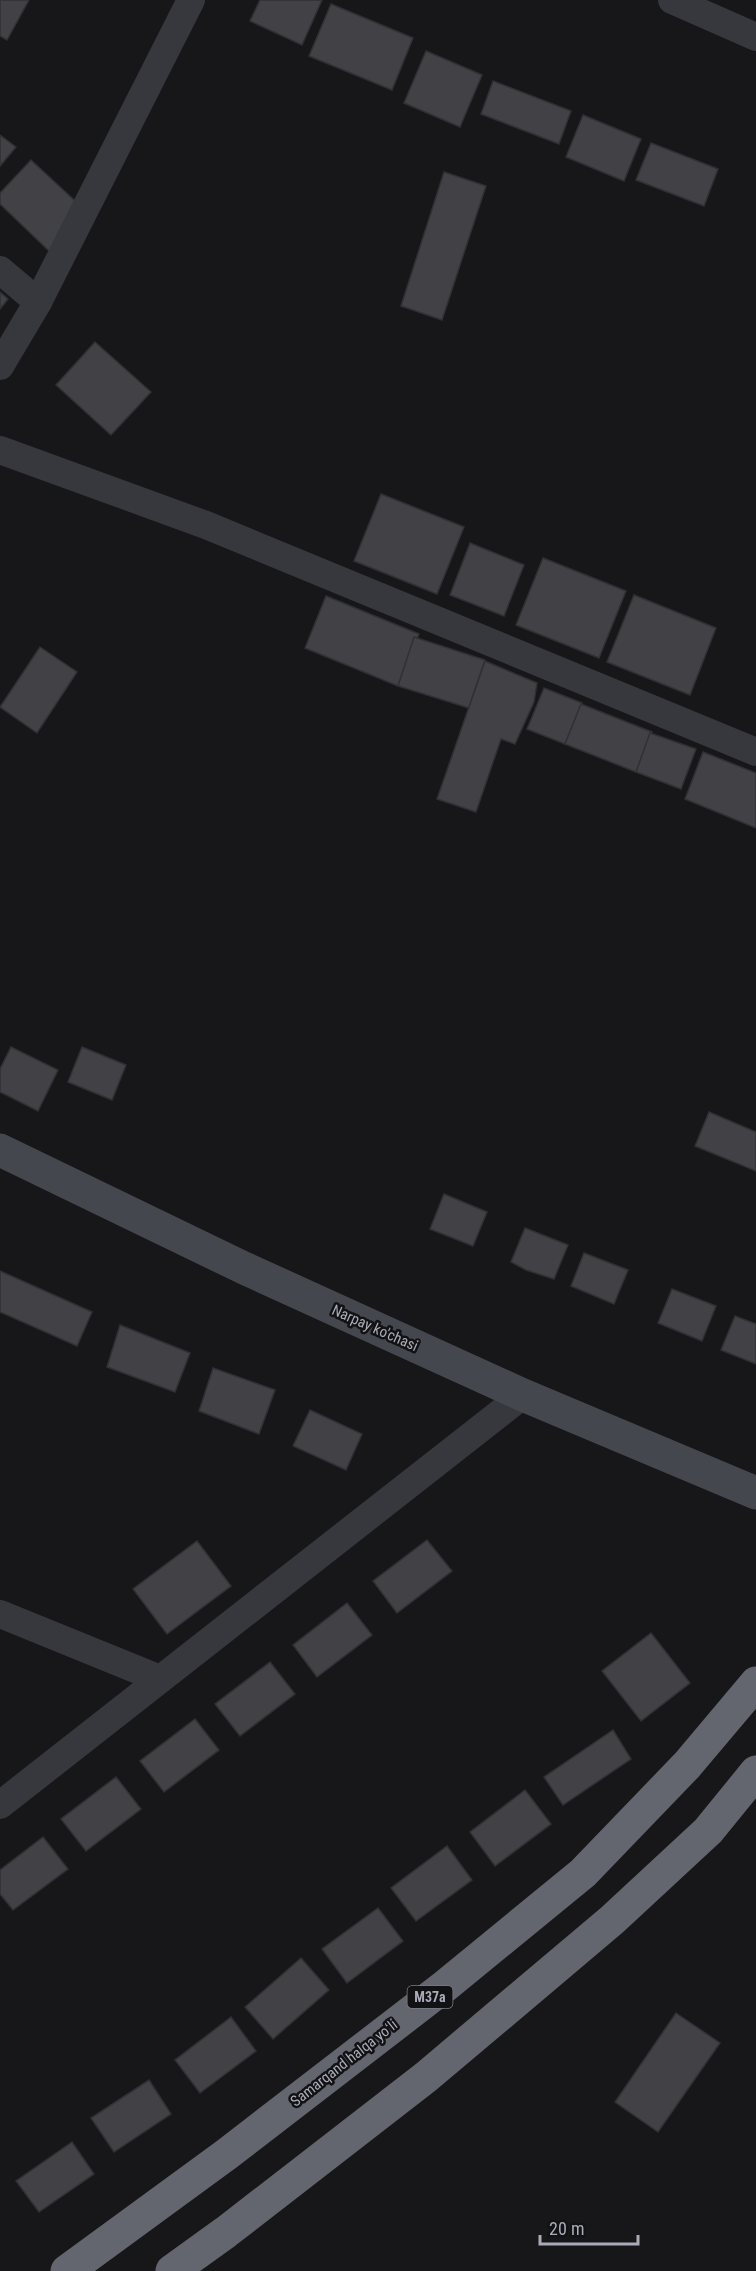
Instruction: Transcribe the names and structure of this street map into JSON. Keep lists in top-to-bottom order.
{
  "streets": {
    "highway": ["M37a", "Samarqand halqa yoʻli"],
    "street": ["Narpay ko'chasi"]
  },
  "scale_bar": "20 m"
}
